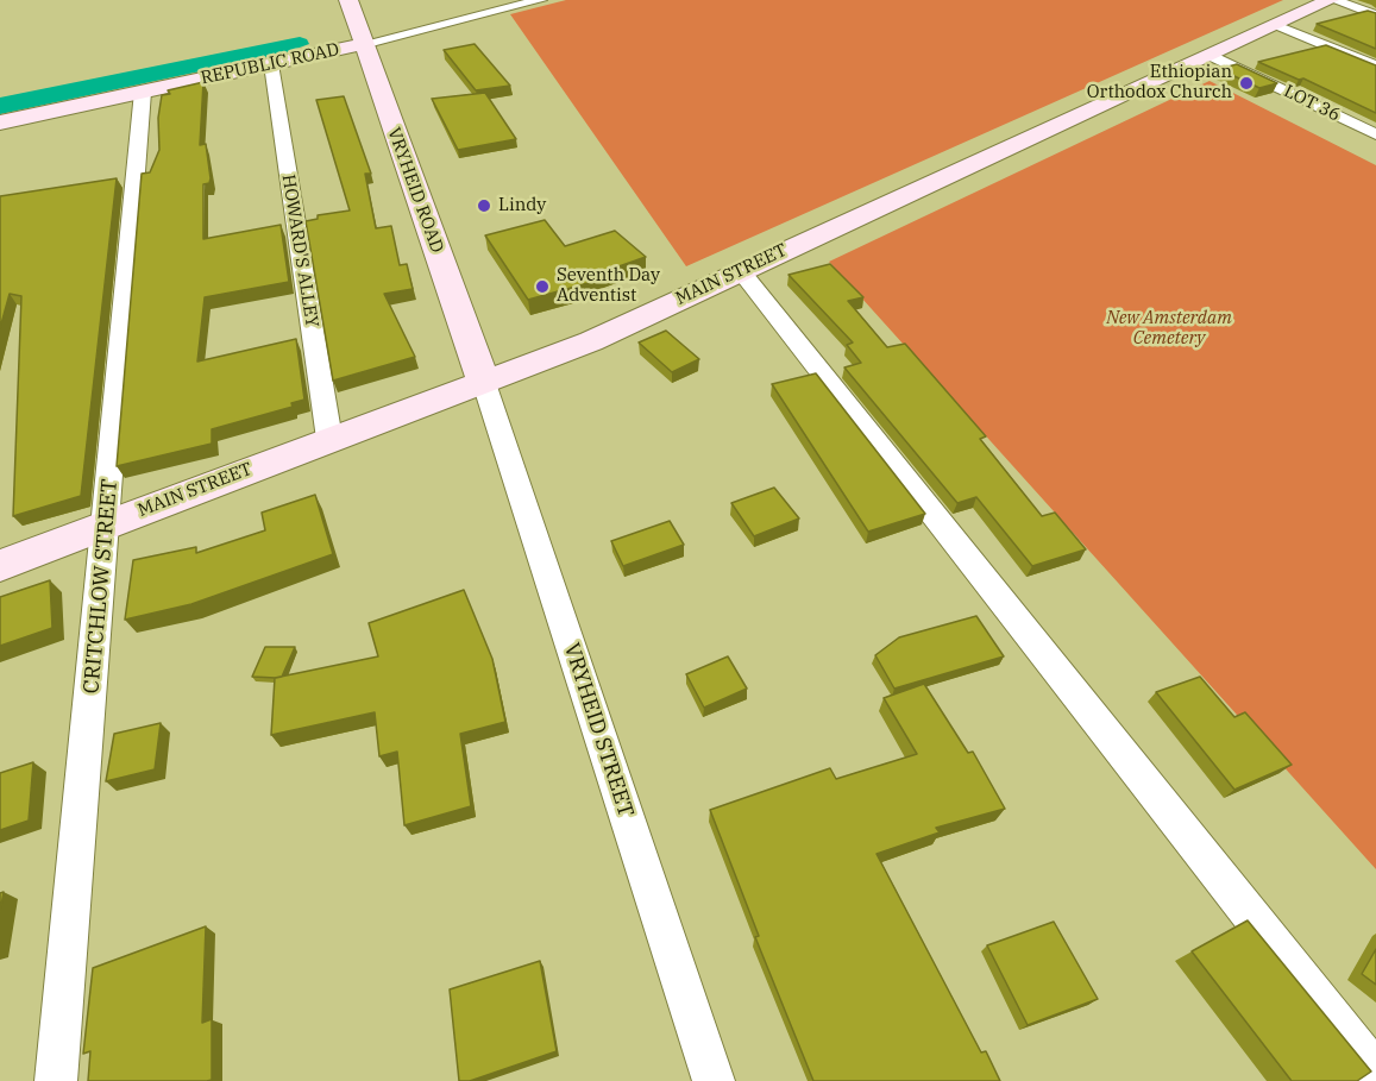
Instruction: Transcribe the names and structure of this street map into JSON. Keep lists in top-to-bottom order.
{
  "streets": {
    "street": [
      "REPUBLIC ROAD",
      "LOT 36",
      "VRYHEID ROAD",
      "HOWARD'S ALLEY",
      "MAIN STREET",
      "CRITCHLOW STREET",
      "VRYHEID STREET"
    ]
  },
  "crossings": [
    ["REPUBLIC ROAD", "VRYHEID ROAD"],
    ["REPUBLIC ROAD", "HOWARD'S ALLEY"],
    ["REPUBLIC ROAD", "CRITCHLOW STREET"],
    ["LOT 36", "MAIN STREET"],
    ["VRYHEID ROAD", "MAIN STREET"],
    ["VRYHEID ROAD", "VRYHEID STREET"],
    ["HOWARD'S ALLEY", "MAIN STREET"],
    ["MAIN STREET", "CRITCHLOW STREET"],
    ["MAIN STREET", "VRYHEID STREET"]
  ],
  "parks": ["New Amsterdam Cemetery"],
  "places": ["Ethiopian Orthodox Church", "Lindy", "Seventh Day Adventist"]
}
